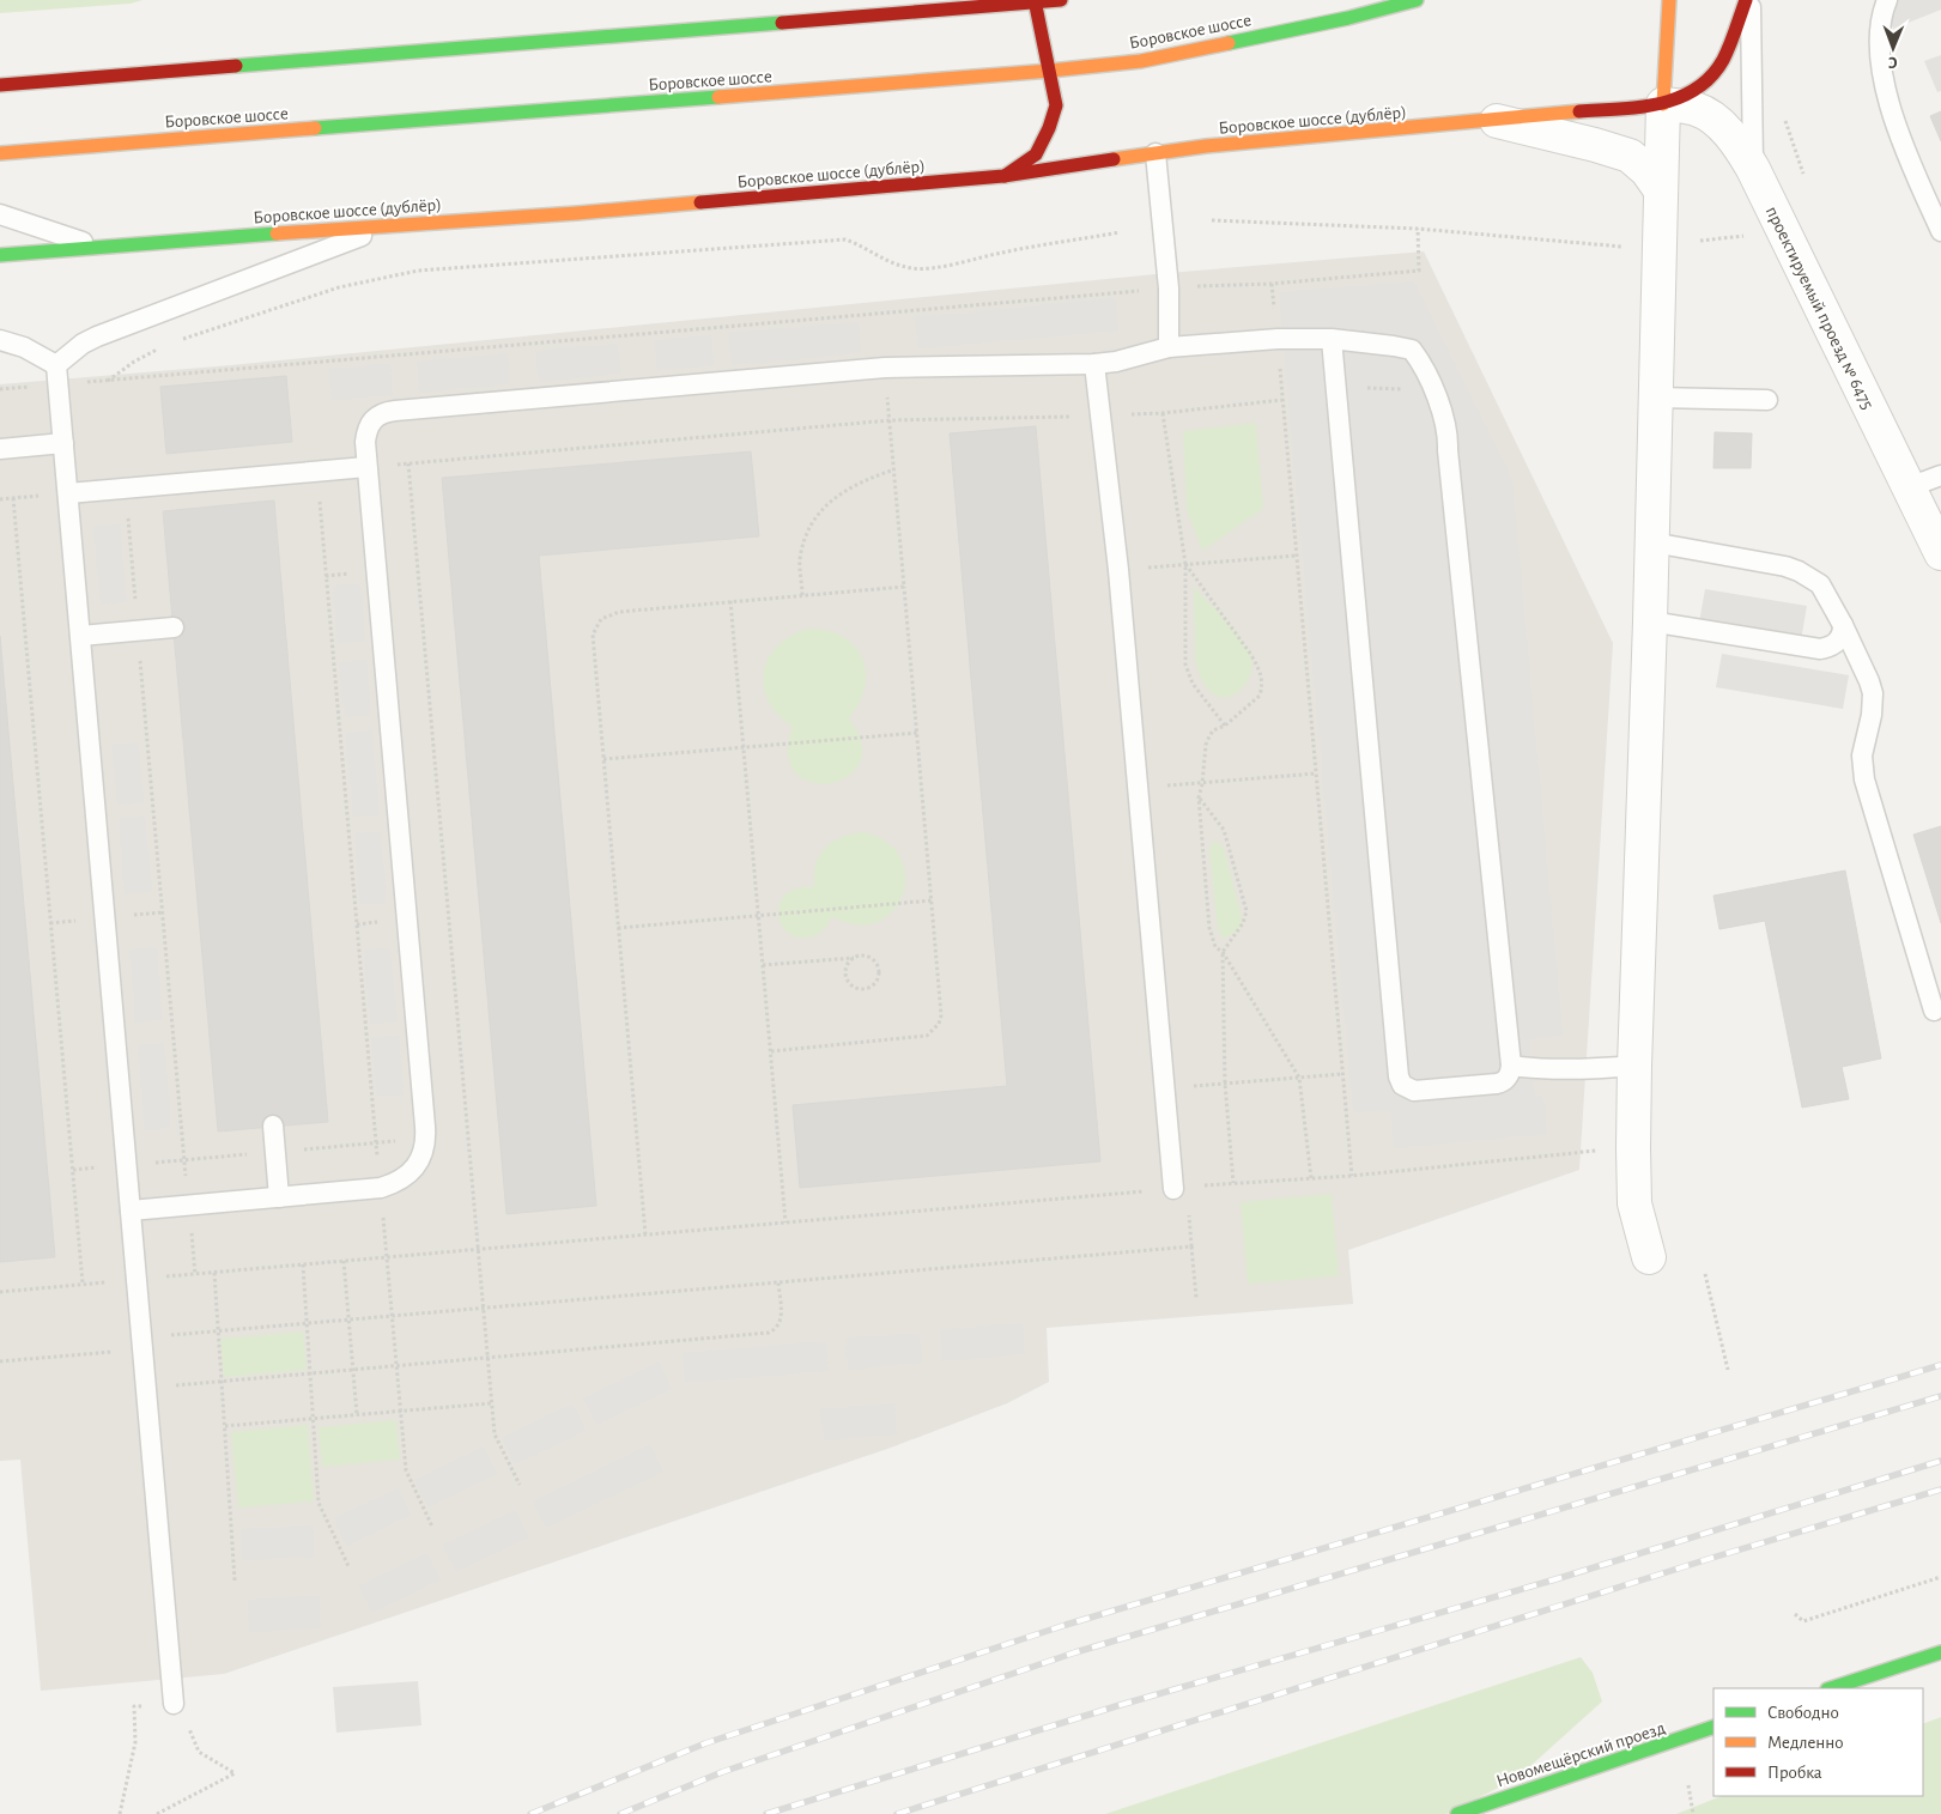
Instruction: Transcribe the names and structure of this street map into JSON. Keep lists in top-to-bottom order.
{
  "streets": {
    "street": [
      "Боровское шоссе",
      "Боровское шоссе (дублёр)",
      "проектируемый проезд № 6475",
      "Новомещёрский проезд"
    ]
  },
  "crossings": [
    ["Боровское шоссе (дублёр)", "проектируемый проезд № 6475"]
  ],
  "legend": ["Свободно", "Медленно", "Пробка"],
  "north": "bottom"
}
